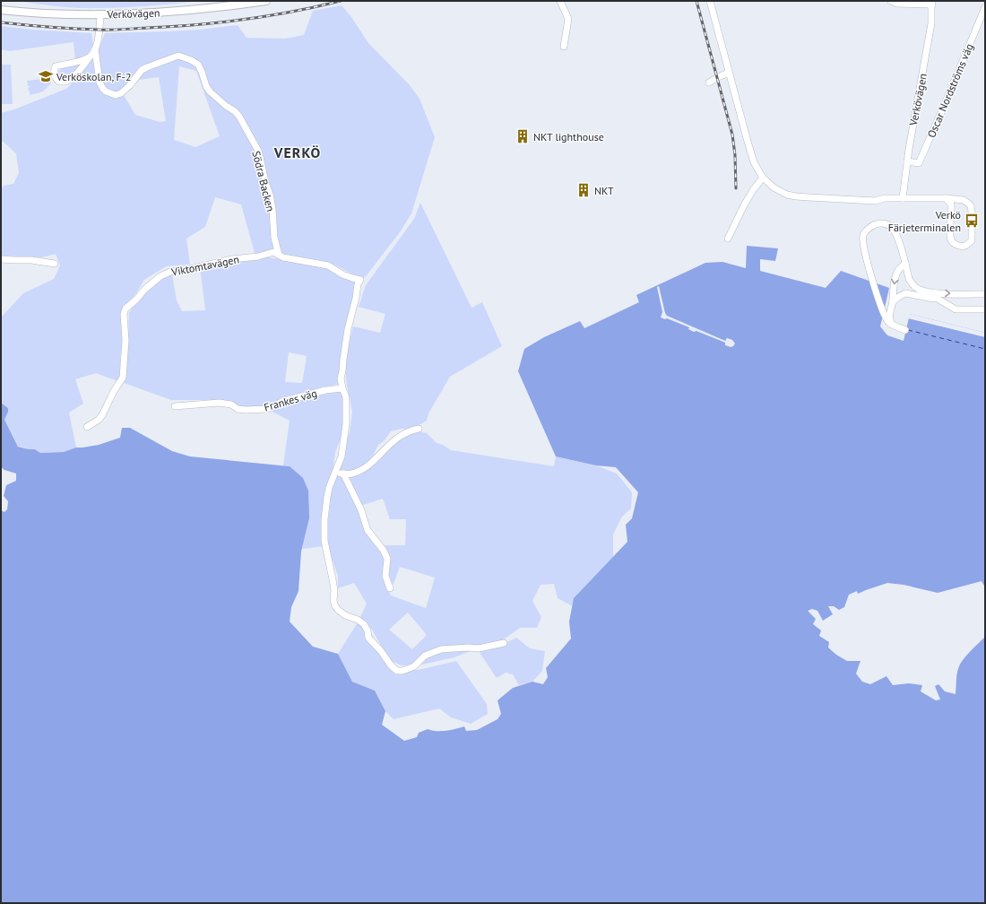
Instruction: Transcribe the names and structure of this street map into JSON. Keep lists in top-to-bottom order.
{
  "streets": {
    "main road": ["Verkövägen"],
    "street": [
      "Oscar Nordströms väg",
      "Södra Backen",
      "Viktomtavägen",
      "Frankes väg"
    ]
  },
  "crossings": [
    ["Verkövägen", "Oscar Nordströms väg"],
    ["Södra Backen", "Viktomtavägen"],
    ["Viktomtavägen", "Frankes väg"]
  ],
  "districts": ["VERKÖ"],
  "places": {
    "school or university": ["Verköskolan, F-2"],
    "building": ["NKT lighthouse", "NKT"],
    "bus stop": ["Verkö Färjeterminalen"]
  }
}
